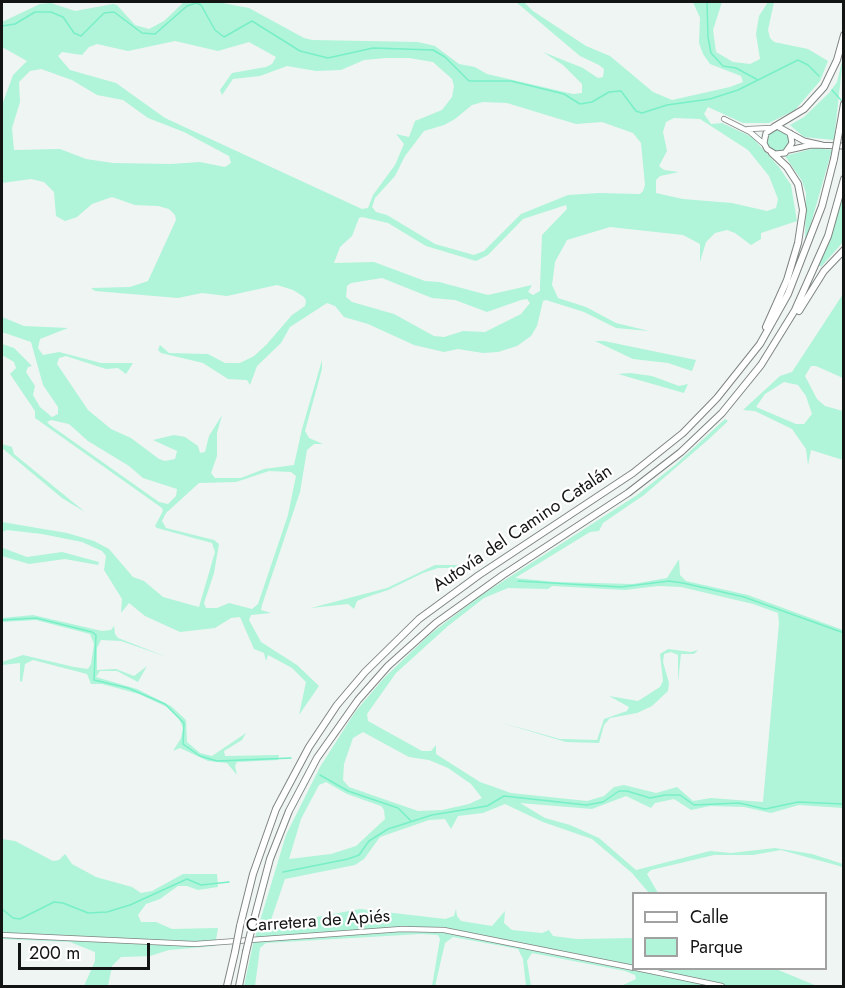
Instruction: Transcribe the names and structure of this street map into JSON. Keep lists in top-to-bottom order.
{
  "streets": {
    "highway": ["Autovía del Camino Catalán"],
    "street": ["Carretera de Apiés"]
  },
  "legend": ["Calle", "Parque"],
  "scale_bar": "200 m"
}
